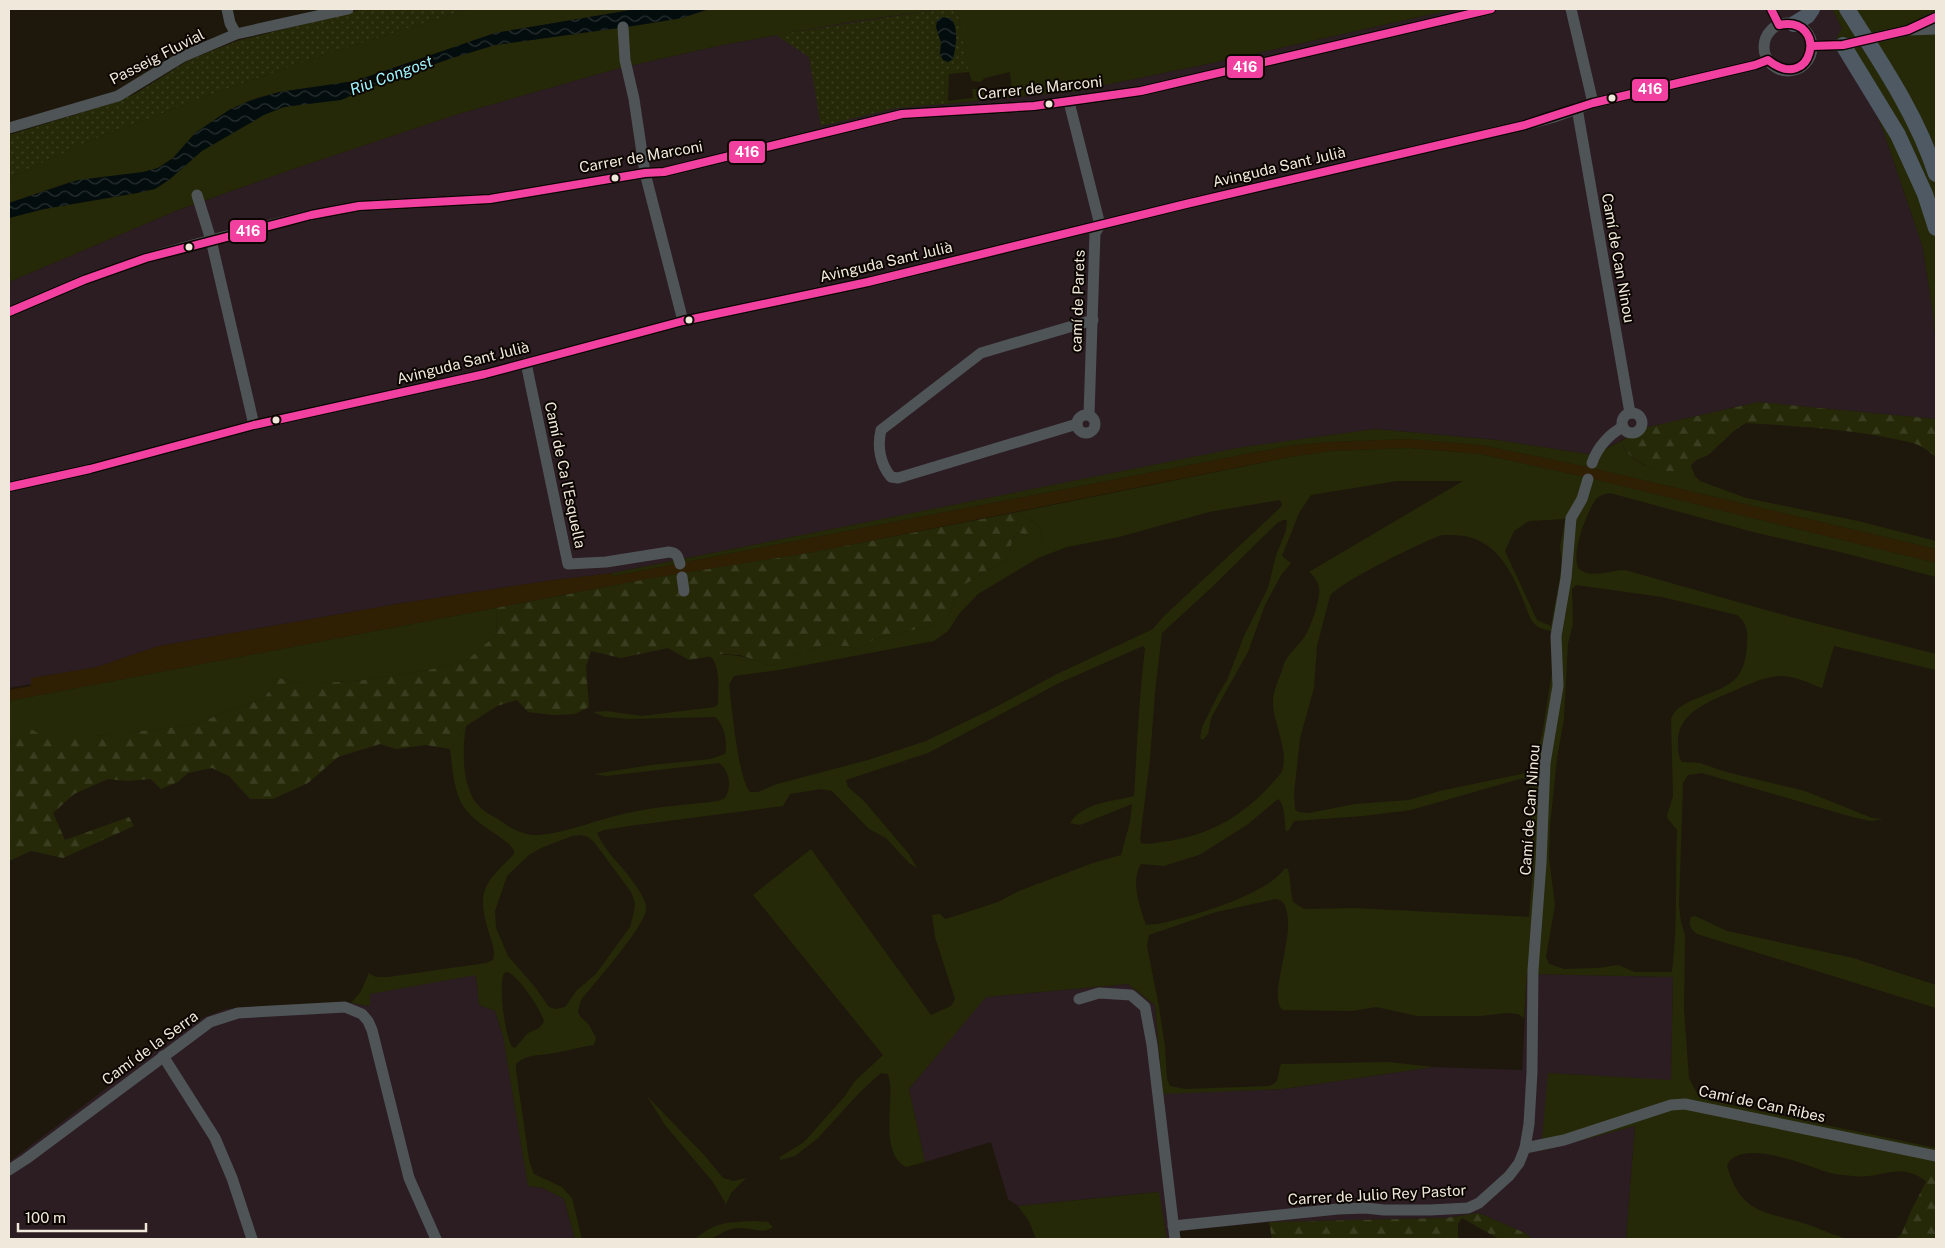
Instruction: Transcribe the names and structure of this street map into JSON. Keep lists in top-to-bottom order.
{
  "streets": {
    "street": [
      "Passeig Fluvial",
      "Carrer de Marconi",
      "Avinguda Sant Julià",
      "Camí de Can Ninou",
      "camí de Parets",
      "Camí de Ca l'Esquella",
      "Camí de la Serra",
      "Camí de Can Ribes",
      "Carrer de Julio Rey Pastor"
    ]
  },
  "crossings": [
    ["Carrer de Marconi", "camí de Parets"],
    ["Avinguda Sant Julià", "Camí de Can Ninou"],
    ["Avinguda Sant Julià", "camí de Parets"],
    ["Avinguda Sant Julià", "Camí de Ca l'Esquella"],
    ["Camí de Can Ninou", "Camí de Can Ribes"],
    ["Camí de Can Ninou", "Carrer de Julio Rey Pastor"],
    ["Camí de Can Ribes", "Carrer de Julio Rey Pastor"]
  ],
  "water": ["Riu Congost"],
  "lines": ["transit line 416"],
  "scale_bar": "100 m"
}
